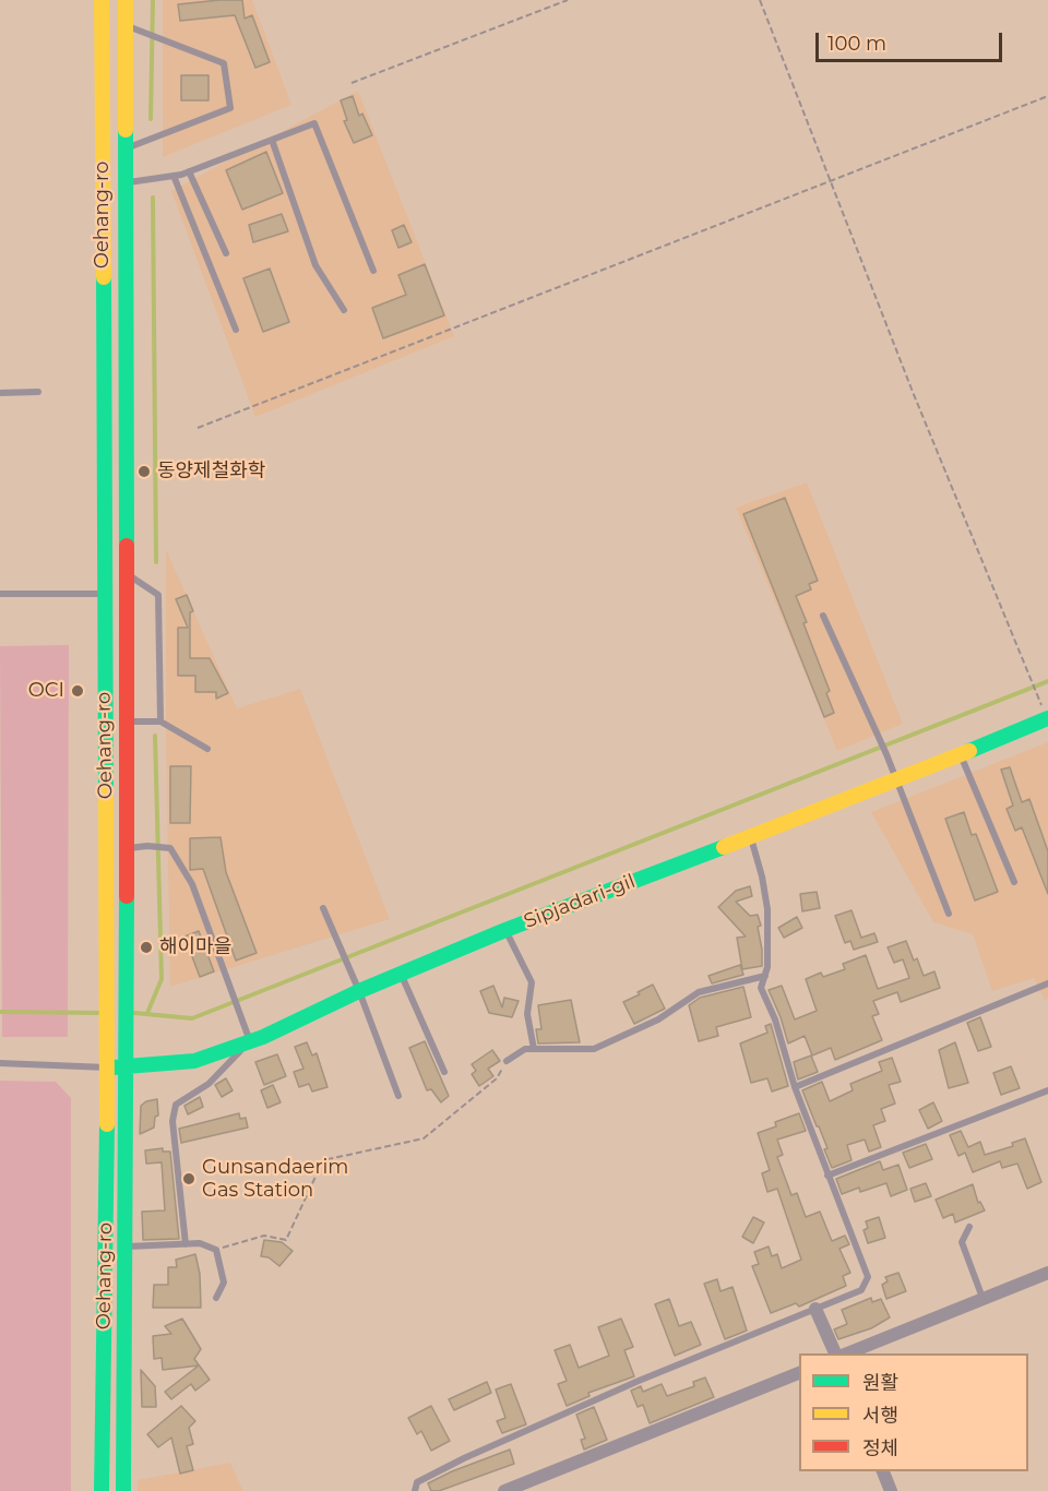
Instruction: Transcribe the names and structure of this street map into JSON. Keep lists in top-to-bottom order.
{
  "streets": {
    "main road": ["Oehang-ro", "Sipjadari-gil"]
  },
  "crossings": [
    ["Oehang-ro", "Sipjadari-gil"]
  ],
  "places": [
    "동양제철화학",
    "OCI",
    "해이마을",
    "Gunsandaerim Gas Station"
  ],
  "legend": ["원활", "서행", "정체"],
  "scale_bar": "100 m"
}
